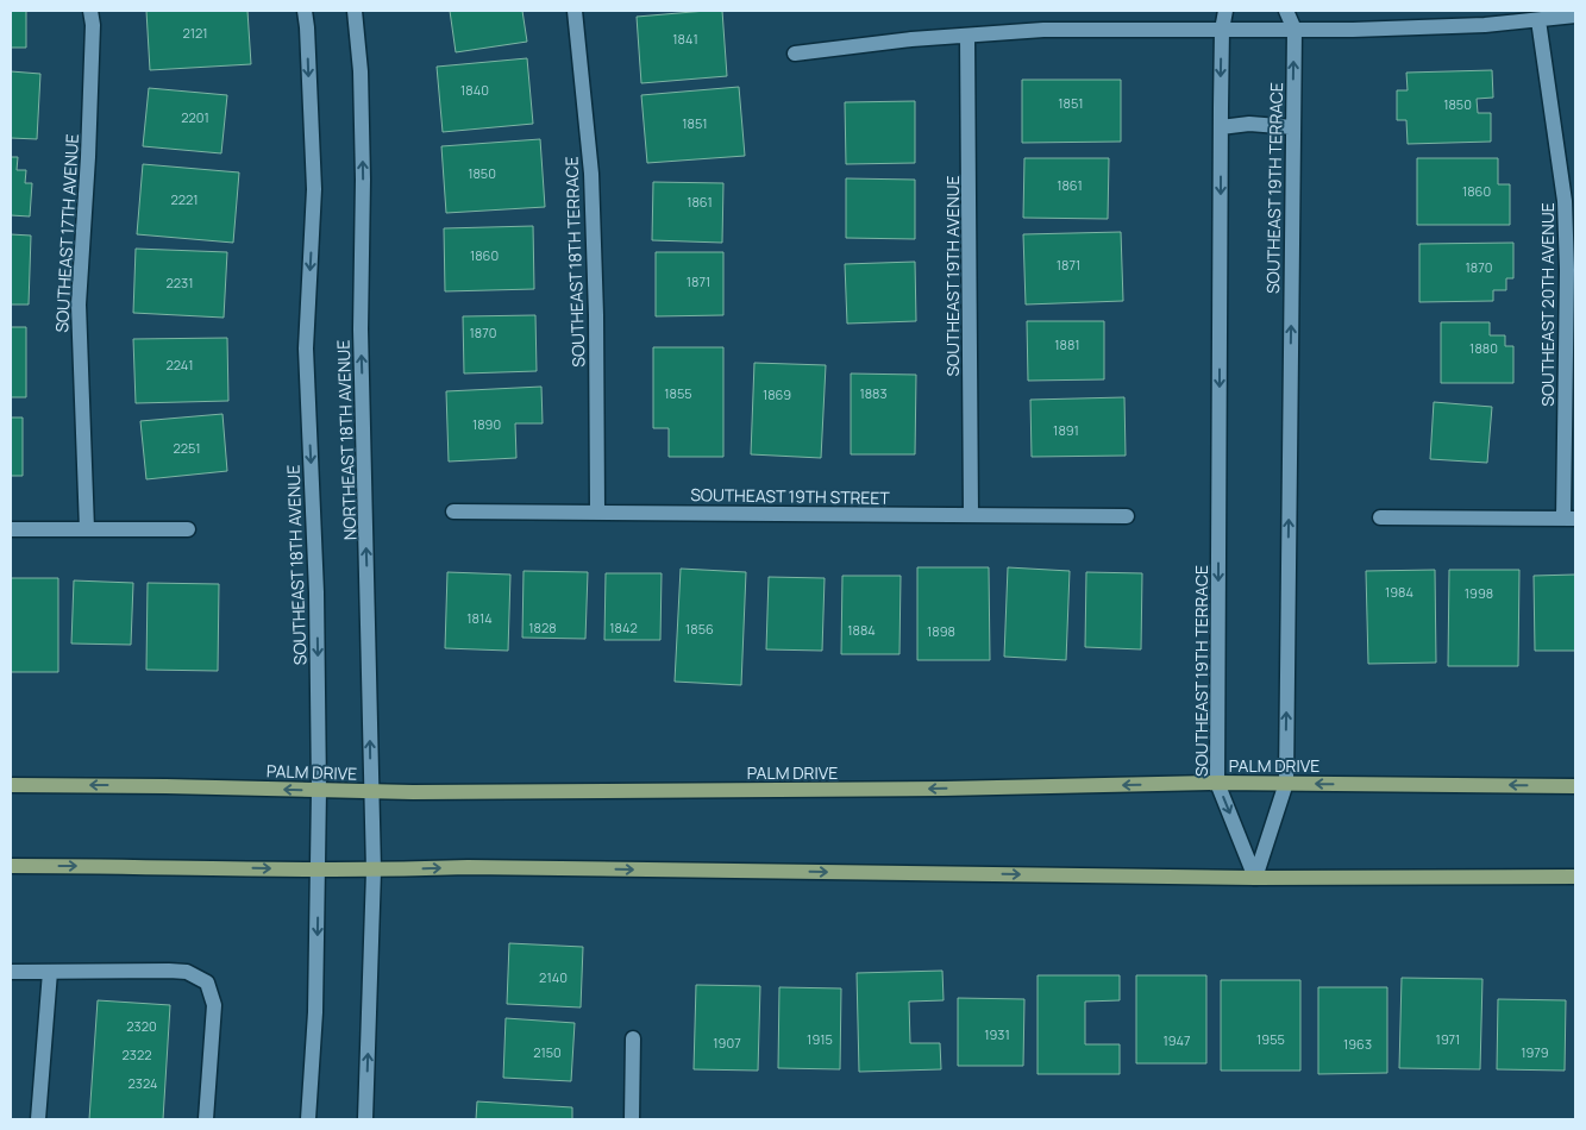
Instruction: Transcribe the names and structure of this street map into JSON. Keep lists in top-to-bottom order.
{
  "streets": {
    "main road": ["PALM DRIVE"],
    "street": [
      "SOUTHEAST 19TH TERRACE",
      "SOUTHEAST 17TH AVENUE",
      "SOUTHEAST 18TH TERRACE",
      "SOUTHEAST 19TH AVENUE",
      "SOUTHEAST 20TH AVENUE",
      "NORTHEAST 18TH AVENUE",
      "SOUTHEAST 19TH STREET",
      "SOUTHEAST 18TH AVENUE"
    ]
  },
  "crossings": [
    ["SOUTHEAST 19TH TERRACE", "PALM DRIVE"],
    ["SOUTHEAST 18TH TERRACE", "SOUTHEAST 19TH STREET"],
    ["SOUTHEAST 19TH AVENUE", "SOUTHEAST 19TH STREET"],
    ["NORTHEAST 18TH AVENUE", "PALM DRIVE"],
    ["SOUTHEAST 18TH AVENUE", "PALM DRIVE"]
  ],
  "one_way": ["NORTHEAST 18TH AVENUE", "SOUTHEAST 18TH AVENUE"],
  "house_numbers": [
    "2121",
    "1841",
    "1840",
    "1851",
    "1850",
    "2201",
    "1851",
    "1850",
    "1861",
    "1860",
    "2221",
    "1861",
    "1860",
    "1871",
    "1870",
    "1871",
    "2231",
    "1870",
    "1881",
    "1880",
    "2241",
    "1855",
    "1883",
    "1869",
    "1890",
    "1891",
    "2251",
    "1984",
    "1998",
    "1814",
    "1828",
    "1842",
    "1856",
    "1884",
    "1898",
    "2140",
    "2320",
    "1931",
    "1915",
    "1955",
    "1971",
    "1947",
    "1907",
    "1963",
    "2150",
    "1979",
    "2322",
    "2324"
  ]
}
